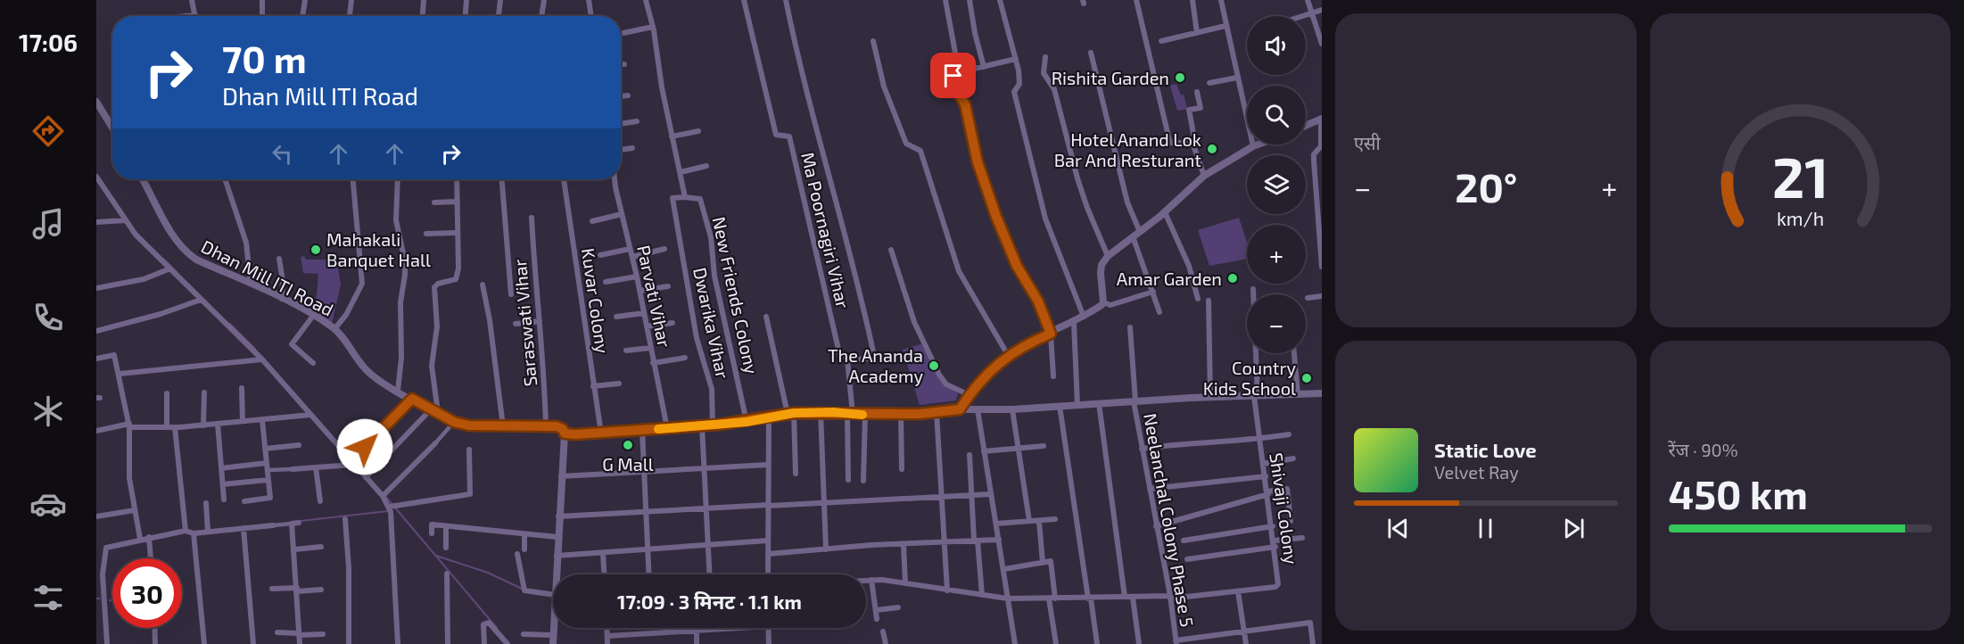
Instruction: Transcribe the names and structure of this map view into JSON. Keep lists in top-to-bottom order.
{
  "streets": {
    "street": [
      "Ma Poornagiri Vihar",
      "Dhan Mill ITI Road",
      "New Friends Colony",
      "Parvati Vihar",
      "Kuvar Colony",
      "Saraswati Vihar",
      "Dwarika Vihar",
      "Shivaji Colony",
      "Neelanchal Colony Phase 5"
    ]
  },
  "crossings": [
    ["Dhan Mill ITI Road", "Saraswati Vihar"],
    ["New Friends Colony", "Dwarika Vihar"]
  ],
  "places": [
    "Rishita Garden",
    "Hotel Anand Lok Bar And Resturant",
    "Mahakali Banquet Hall",
    "Amar Garden",
    "The Ananda Academy",
    "Country Kids School",
    "G Mall"
  ],
  "page": {
    "tabs": "17:06",
    "tile": [
      "एसी",
      ["रेंज · 90%", "450 km"]
    ],
    "map_buttons": ["+", "−"],
    "turn": ["70 m", "Dhan Mill ITI Road"],
    "heat": ["−", "20°", "+"],
    "song": ["Static Love", "Velvet Ray"],
    "limit": "30",
    "trip": "17:09 · 3 मिनट · 1.1 km",
    "gauge": ["21", "km/h"]
  }
}
